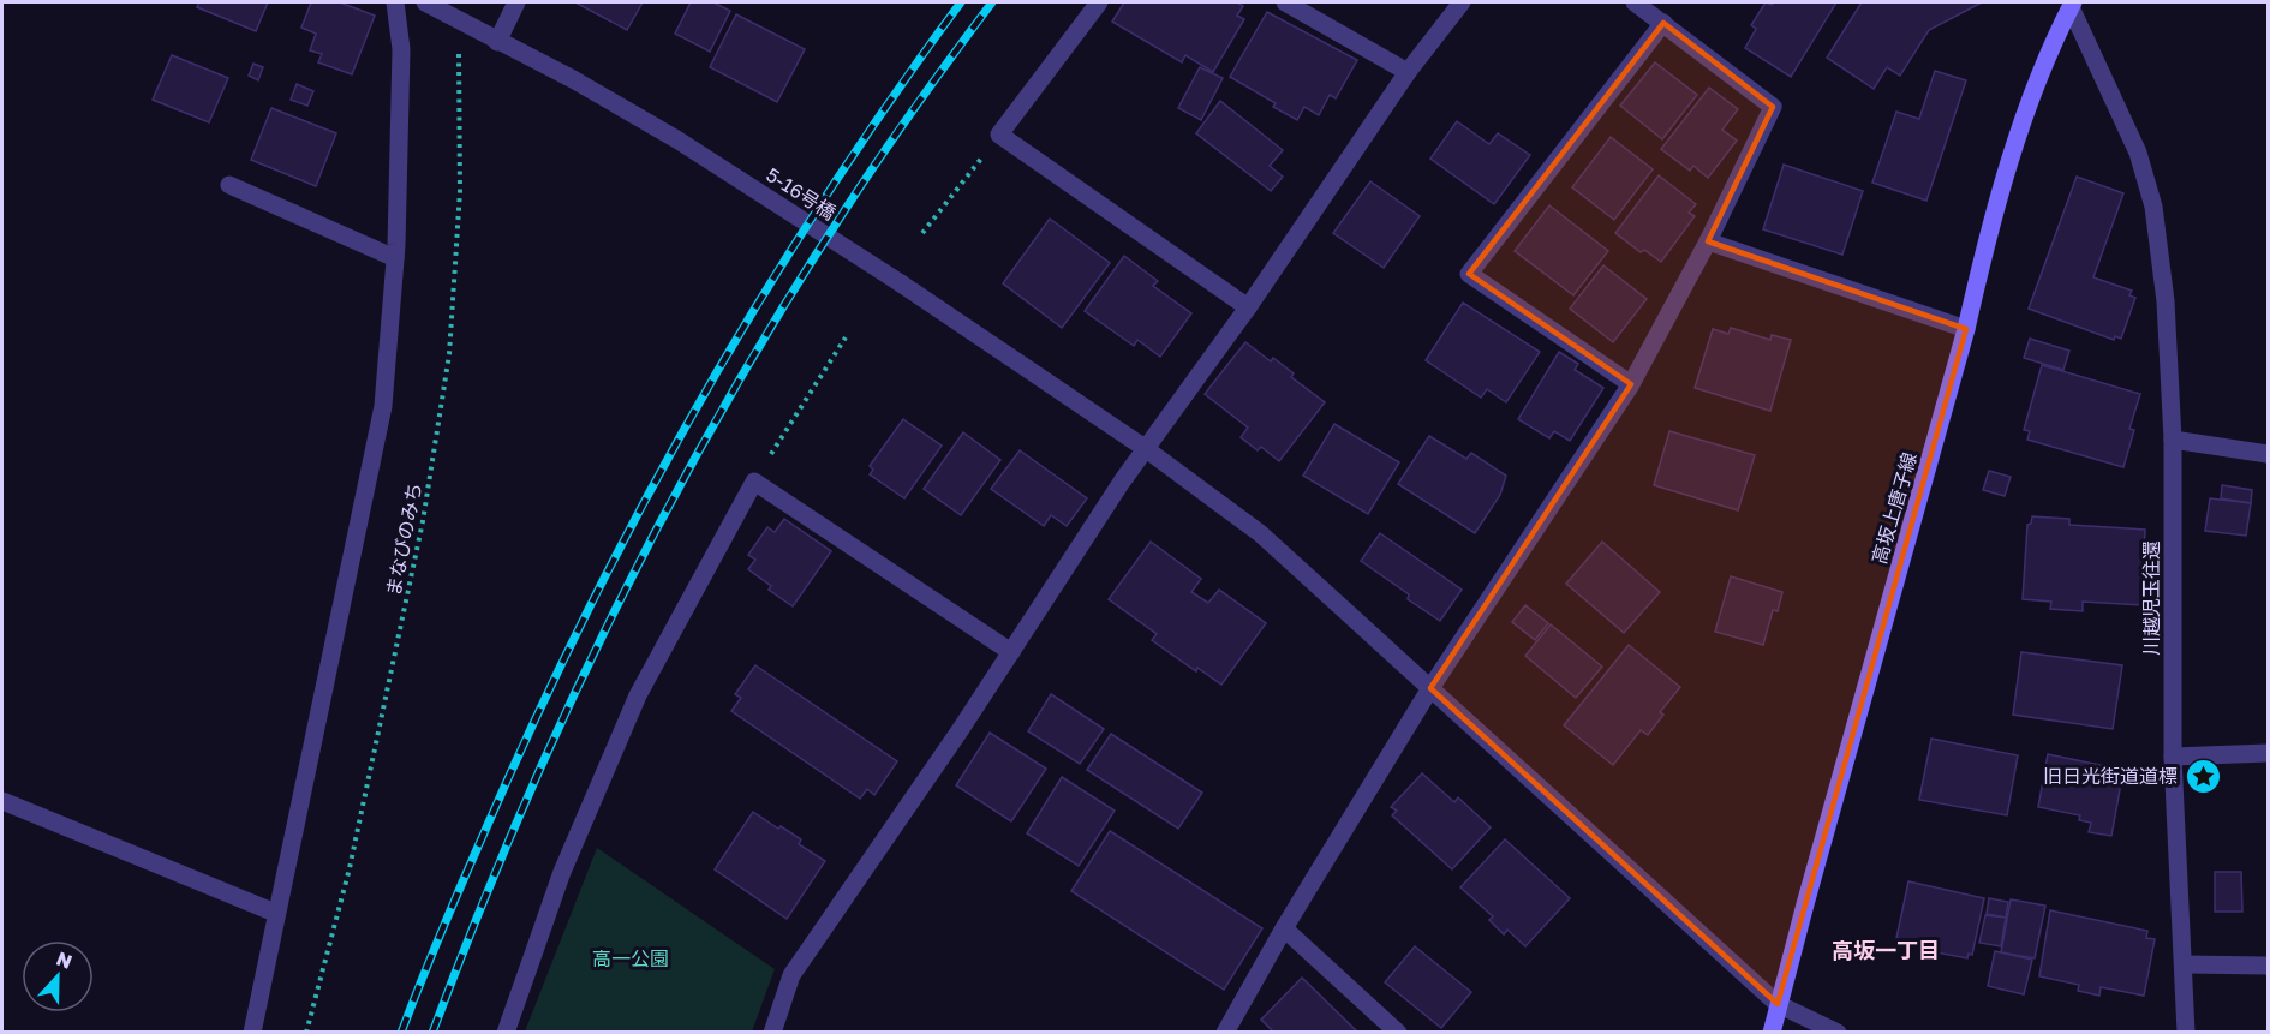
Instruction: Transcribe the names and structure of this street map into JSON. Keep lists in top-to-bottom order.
{
  "streets": {
    "main road": ["高坂上唐子線"],
    "street": ["5-16号橋", "川越児玉往還"],
    "path": ["まなびのみち"]
  },
  "crossings": [
    ["5-16号橋", "高坂上唐子線"],
    ["高坂上唐子線", "川越児玉往還"]
  ],
  "districts": ["高坂一丁目"],
  "parks": ["高一公園"],
  "places": {
    "place": ["旧日光街道道標"]
  },
  "north": "top"
}
